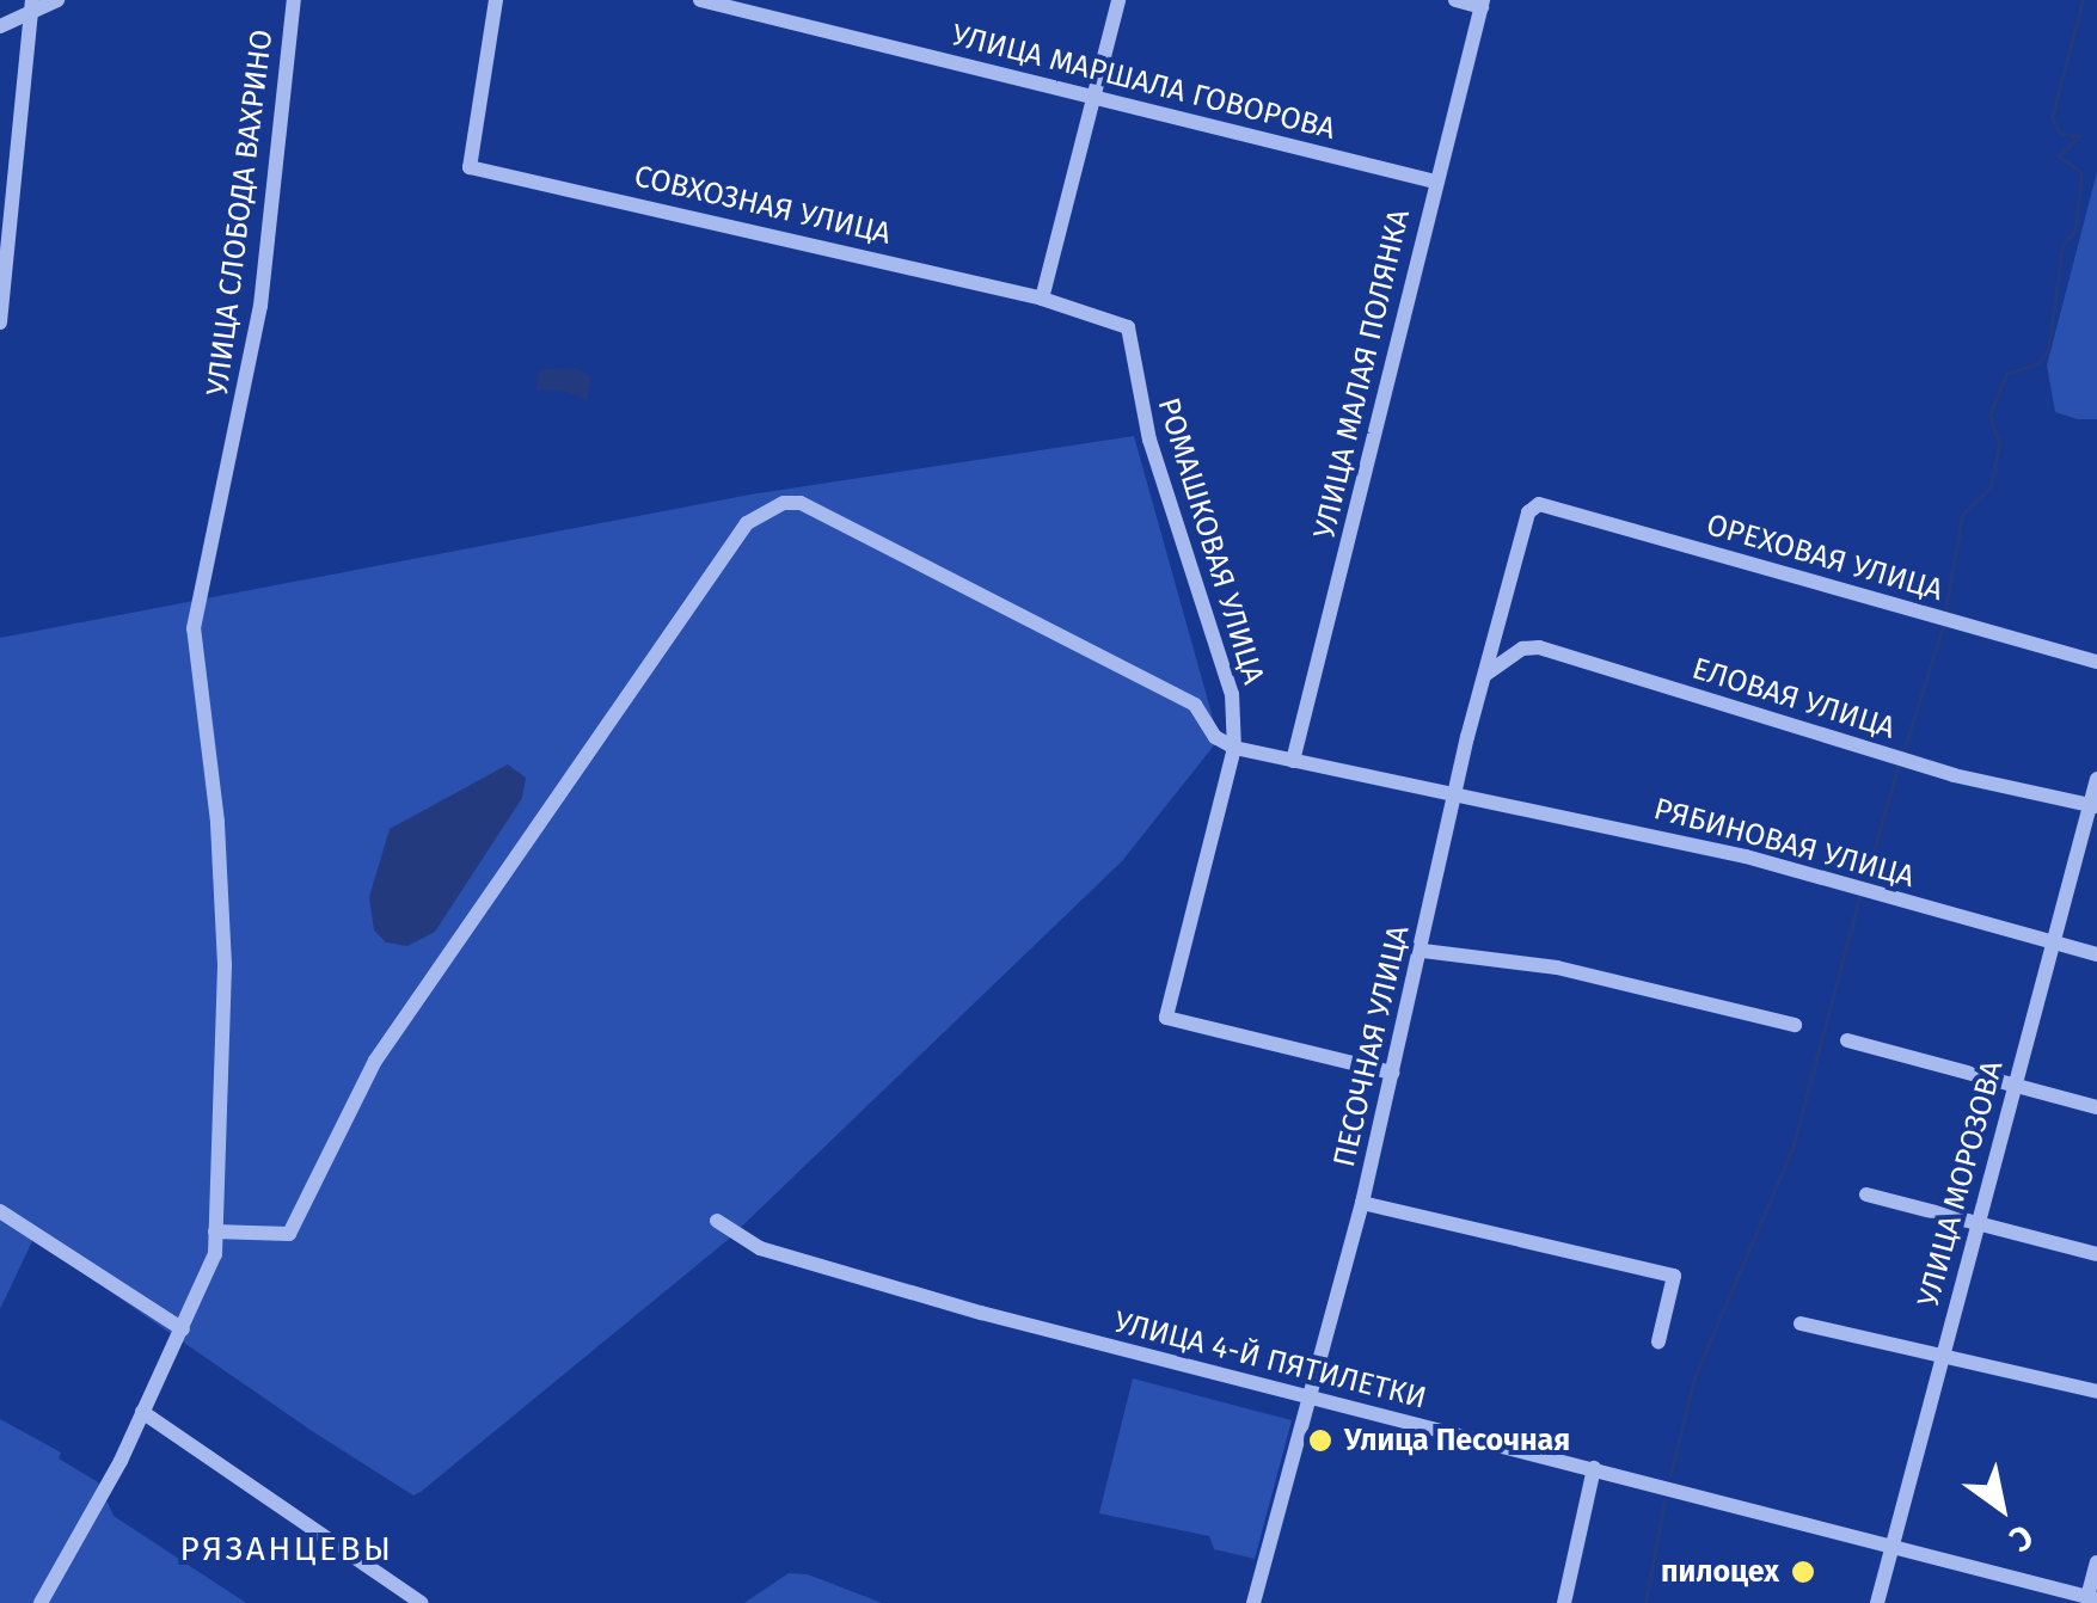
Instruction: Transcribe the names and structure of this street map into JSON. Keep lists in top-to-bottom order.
{
  "streets": {
    "street": [
      "УЛИЦА МАРШАЛА ГОВОРОВА",
      "СОВХОЗНАЯ УЛИЦА",
      "УЛИЦА СЛОБОДА ВАХРИНО",
      "УЛИЦА МАЛАЯ ПОЛЯНКА",
      "РОМАШКОВАЯ УЛИЦА",
      "ОРЕХОВАЯ УЛИЦА",
      "ЕЛОВАЯ УЛИЦА",
      "РЯБИНОВАЯ УЛИЦА",
      "ПЕСОЧНАЯ УЛИЦА",
      "УЛИЦА МОРОЗОВА",
      "УЛИЦА 4-Й ПЯТИЛЕТКИ"
    ]
  },
  "crossings": [
    ["УЛИЦА МАРШАЛА ГОВОРОВА", "УЛИЦА МАЛАЯ ПОЛЯНКА"],
    ["СОВХОЗНАЯ УЛИЦА", "РОМАШКОВАЯ УЛИЦА"],
    ["УЛИЦА МАЛАЯ ПОЛЯНКА", "РЯБИНОВАЯ УЛИЦА"],
    ["РОМАШКОВАЯ УЛИЦА", "РЯБИНОВАЯ УЛИЦА"],
    ["РОМАШКОВАЯ УЛИЦА", "ПЕСОЧНАЯ УЛИЦА"],
    ["ОРЕХОВАЯ УЛИЦА", "ПЕСОЧНАЯ УЛИЦА"],
    ["ЕЛОВАЯ УЛИЦА", "ПЕСОЧНАЯ УЛИЦА"],
    ["ЕЛОВАЯ УЛИЦА", "УЛИЦА МОРОЗОВА"],
    ["РЯБИНОВАЯ УЛИЦА", "ПЕСОЧНАЯ УЛИЦА"],
    ["РЯБИНОВАЯ УЛИЦА", "УЛИЦА МОРОЗОВА"],
    ["ПЕСОЧНАЯ УЛИЦА", "УЛИЦА 4-Й ПЯТИЛЕТКИ"],
    ["УЛИЦА МОРОЗОВА", "УЛИЦА 4-Й ПЯТИЛЕТКИ"]
  ],
  "districts": ["РЯЗАНЦЕВЫ"],
  "places": ["Улица Песочная", "пилоцех"],
  "north": "bottom right"
}
